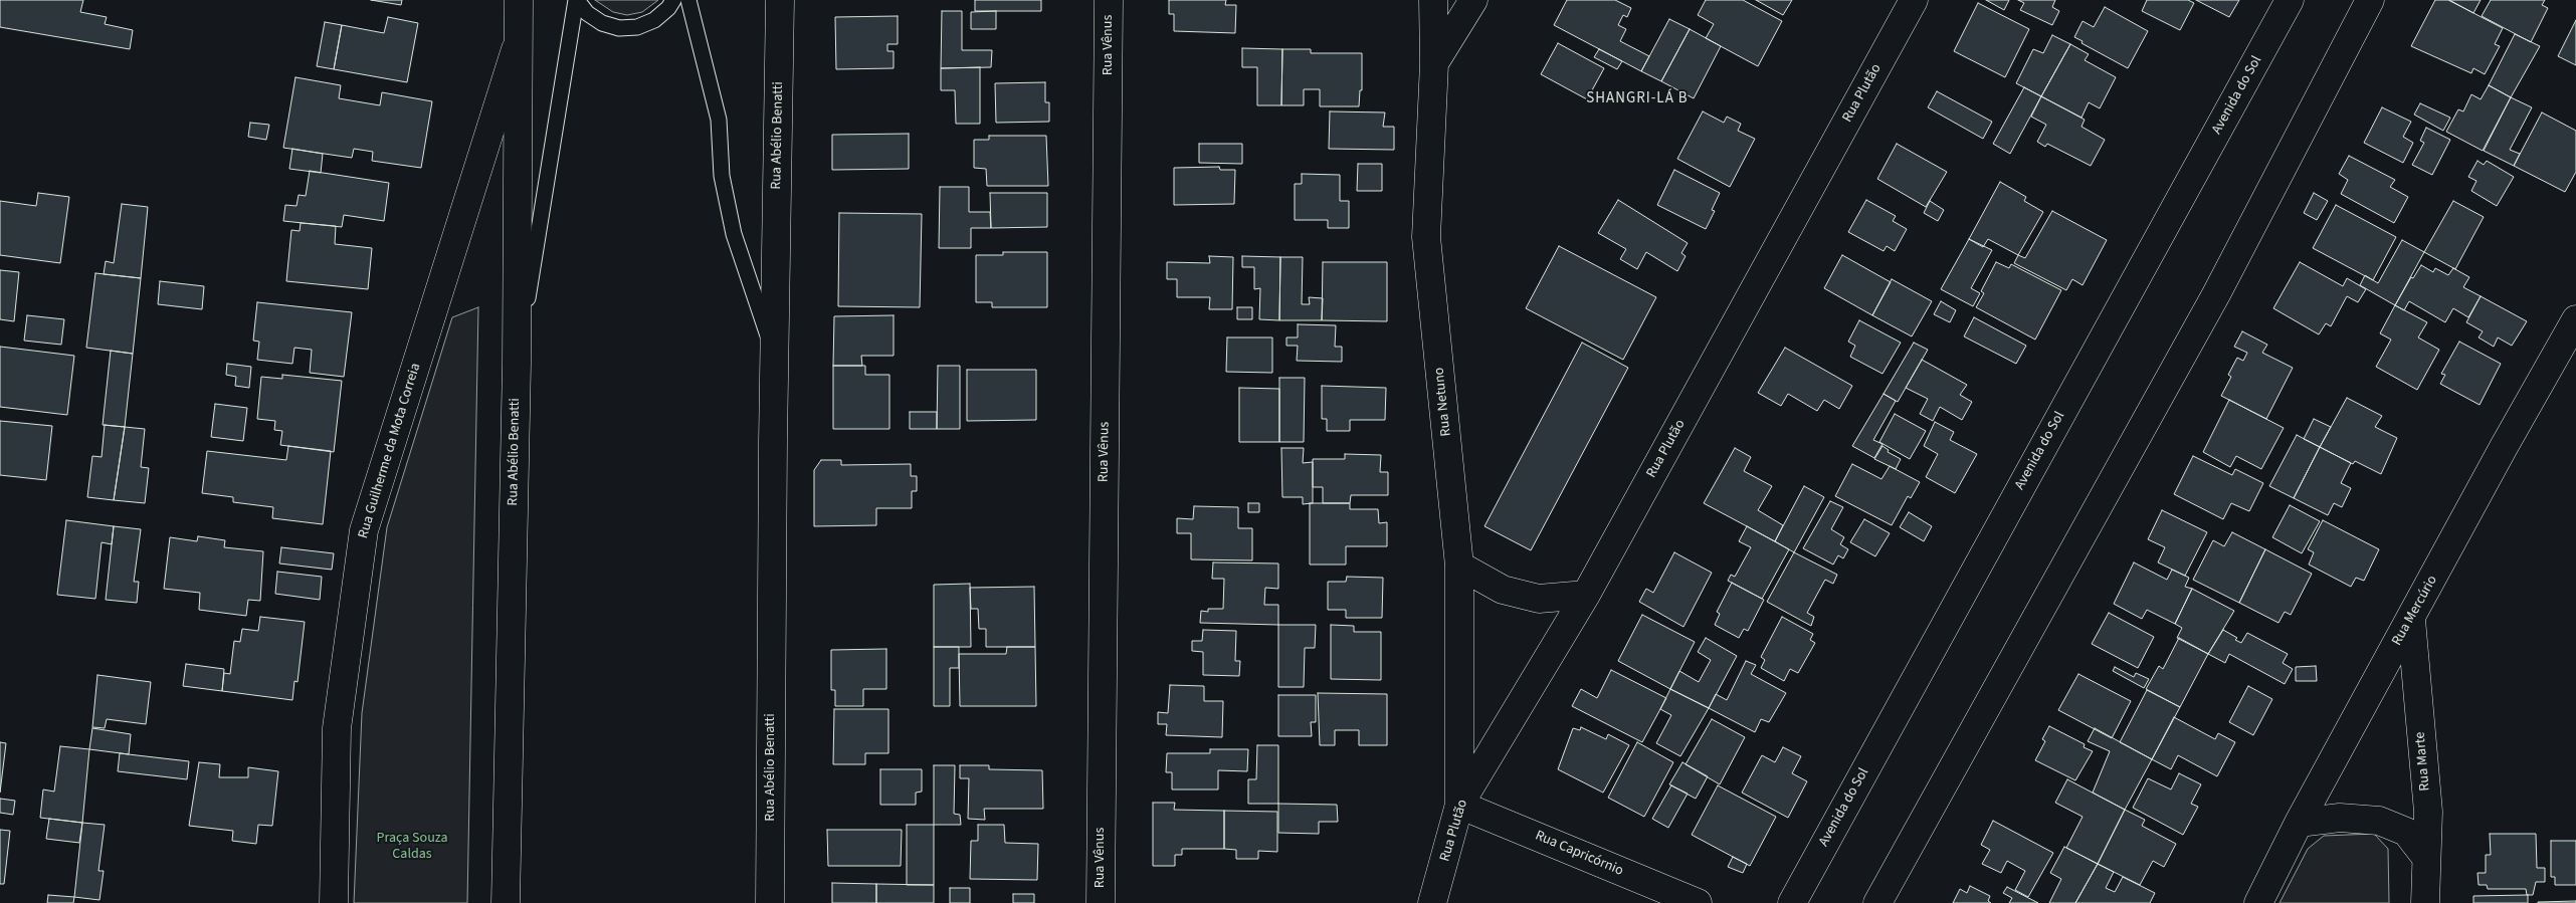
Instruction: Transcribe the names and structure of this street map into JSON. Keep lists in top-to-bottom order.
{
  "streets": {
    "street": [
      "Rua Vênus",
      "Rua Plutão",
      "Avenida do Sol",
      "Rua Abélio Benatti",
      "Rua Netuno",
      "Rua Guilherme da Mota Correia",
      "Rua Mercúrio",
      "Rua Marte",
      "Rua Capricórnio"
    ]
  },
  "crossings": [
    ["Rua Plutão", "Rua Netuno"],
    ["Rua Plutão", "Rua Capricórnio"],
    ["Rua Abélio Benatti", "Rua Guilherme da Mota Correia"],
    ["Rua Netuno", "Rua Capricórnio"],
    ["Rua Mercúrio", "Rua Marte"]
  ],
  "districts": ["SHANGRI-LÁ B"],
  "parks": ["Praça Souza Caldas"]
}
